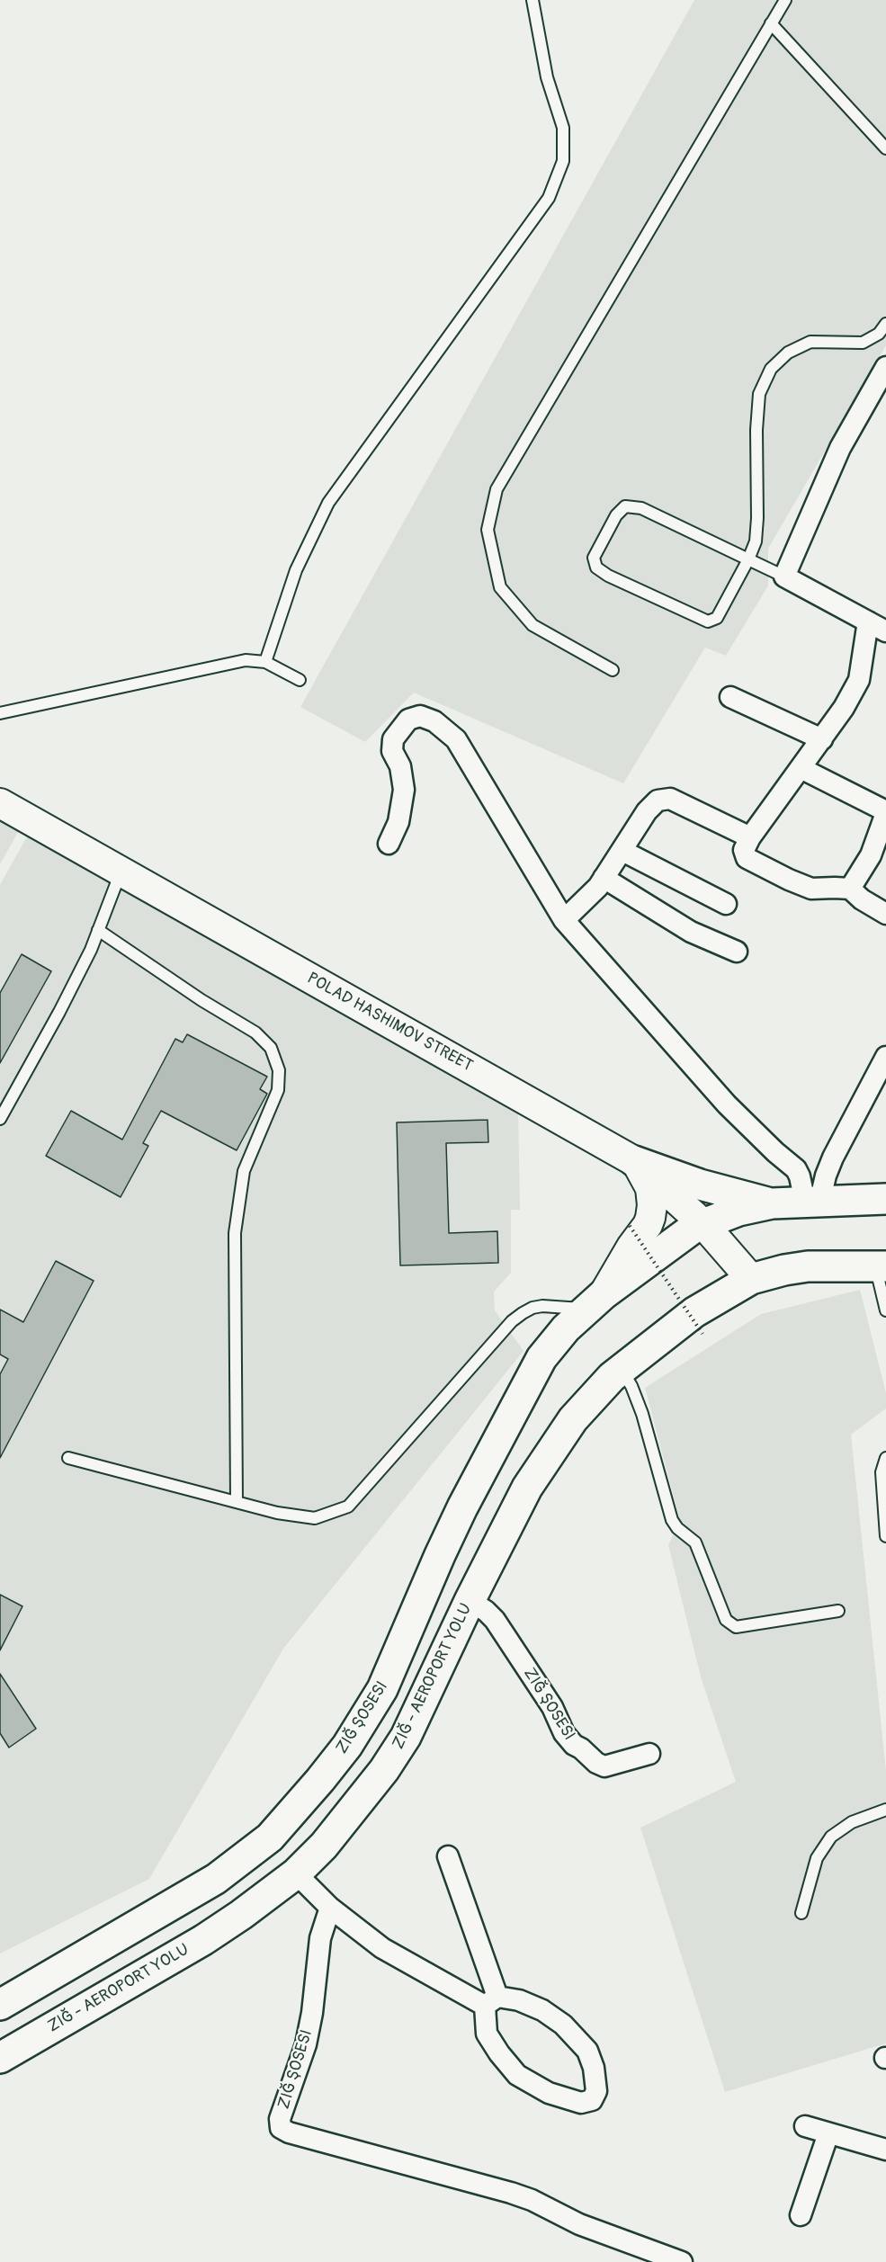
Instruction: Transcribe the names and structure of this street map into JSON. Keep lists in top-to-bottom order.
{
  "streets": {
    "street": ["POLAD HASHIMOV STREET"]
  }
}
